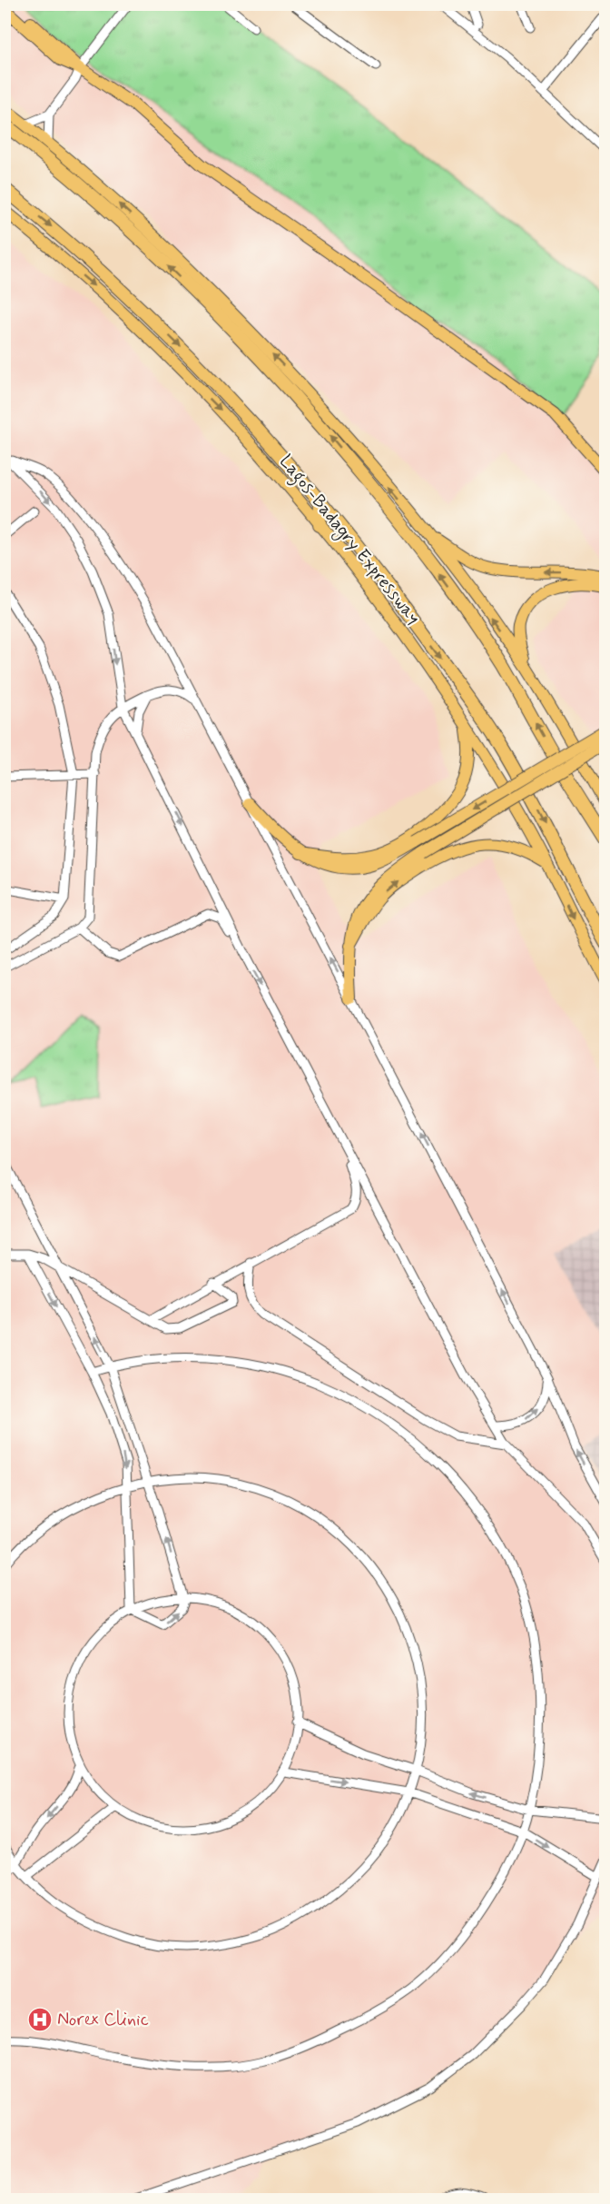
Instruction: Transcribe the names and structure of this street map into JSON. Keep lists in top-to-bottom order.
{
  "streets": {
    "highway": ["Lagos-Badagry Expressway"]
  },
  "places": {
    "hospital": ["Norex Clinic"]
  }
}
